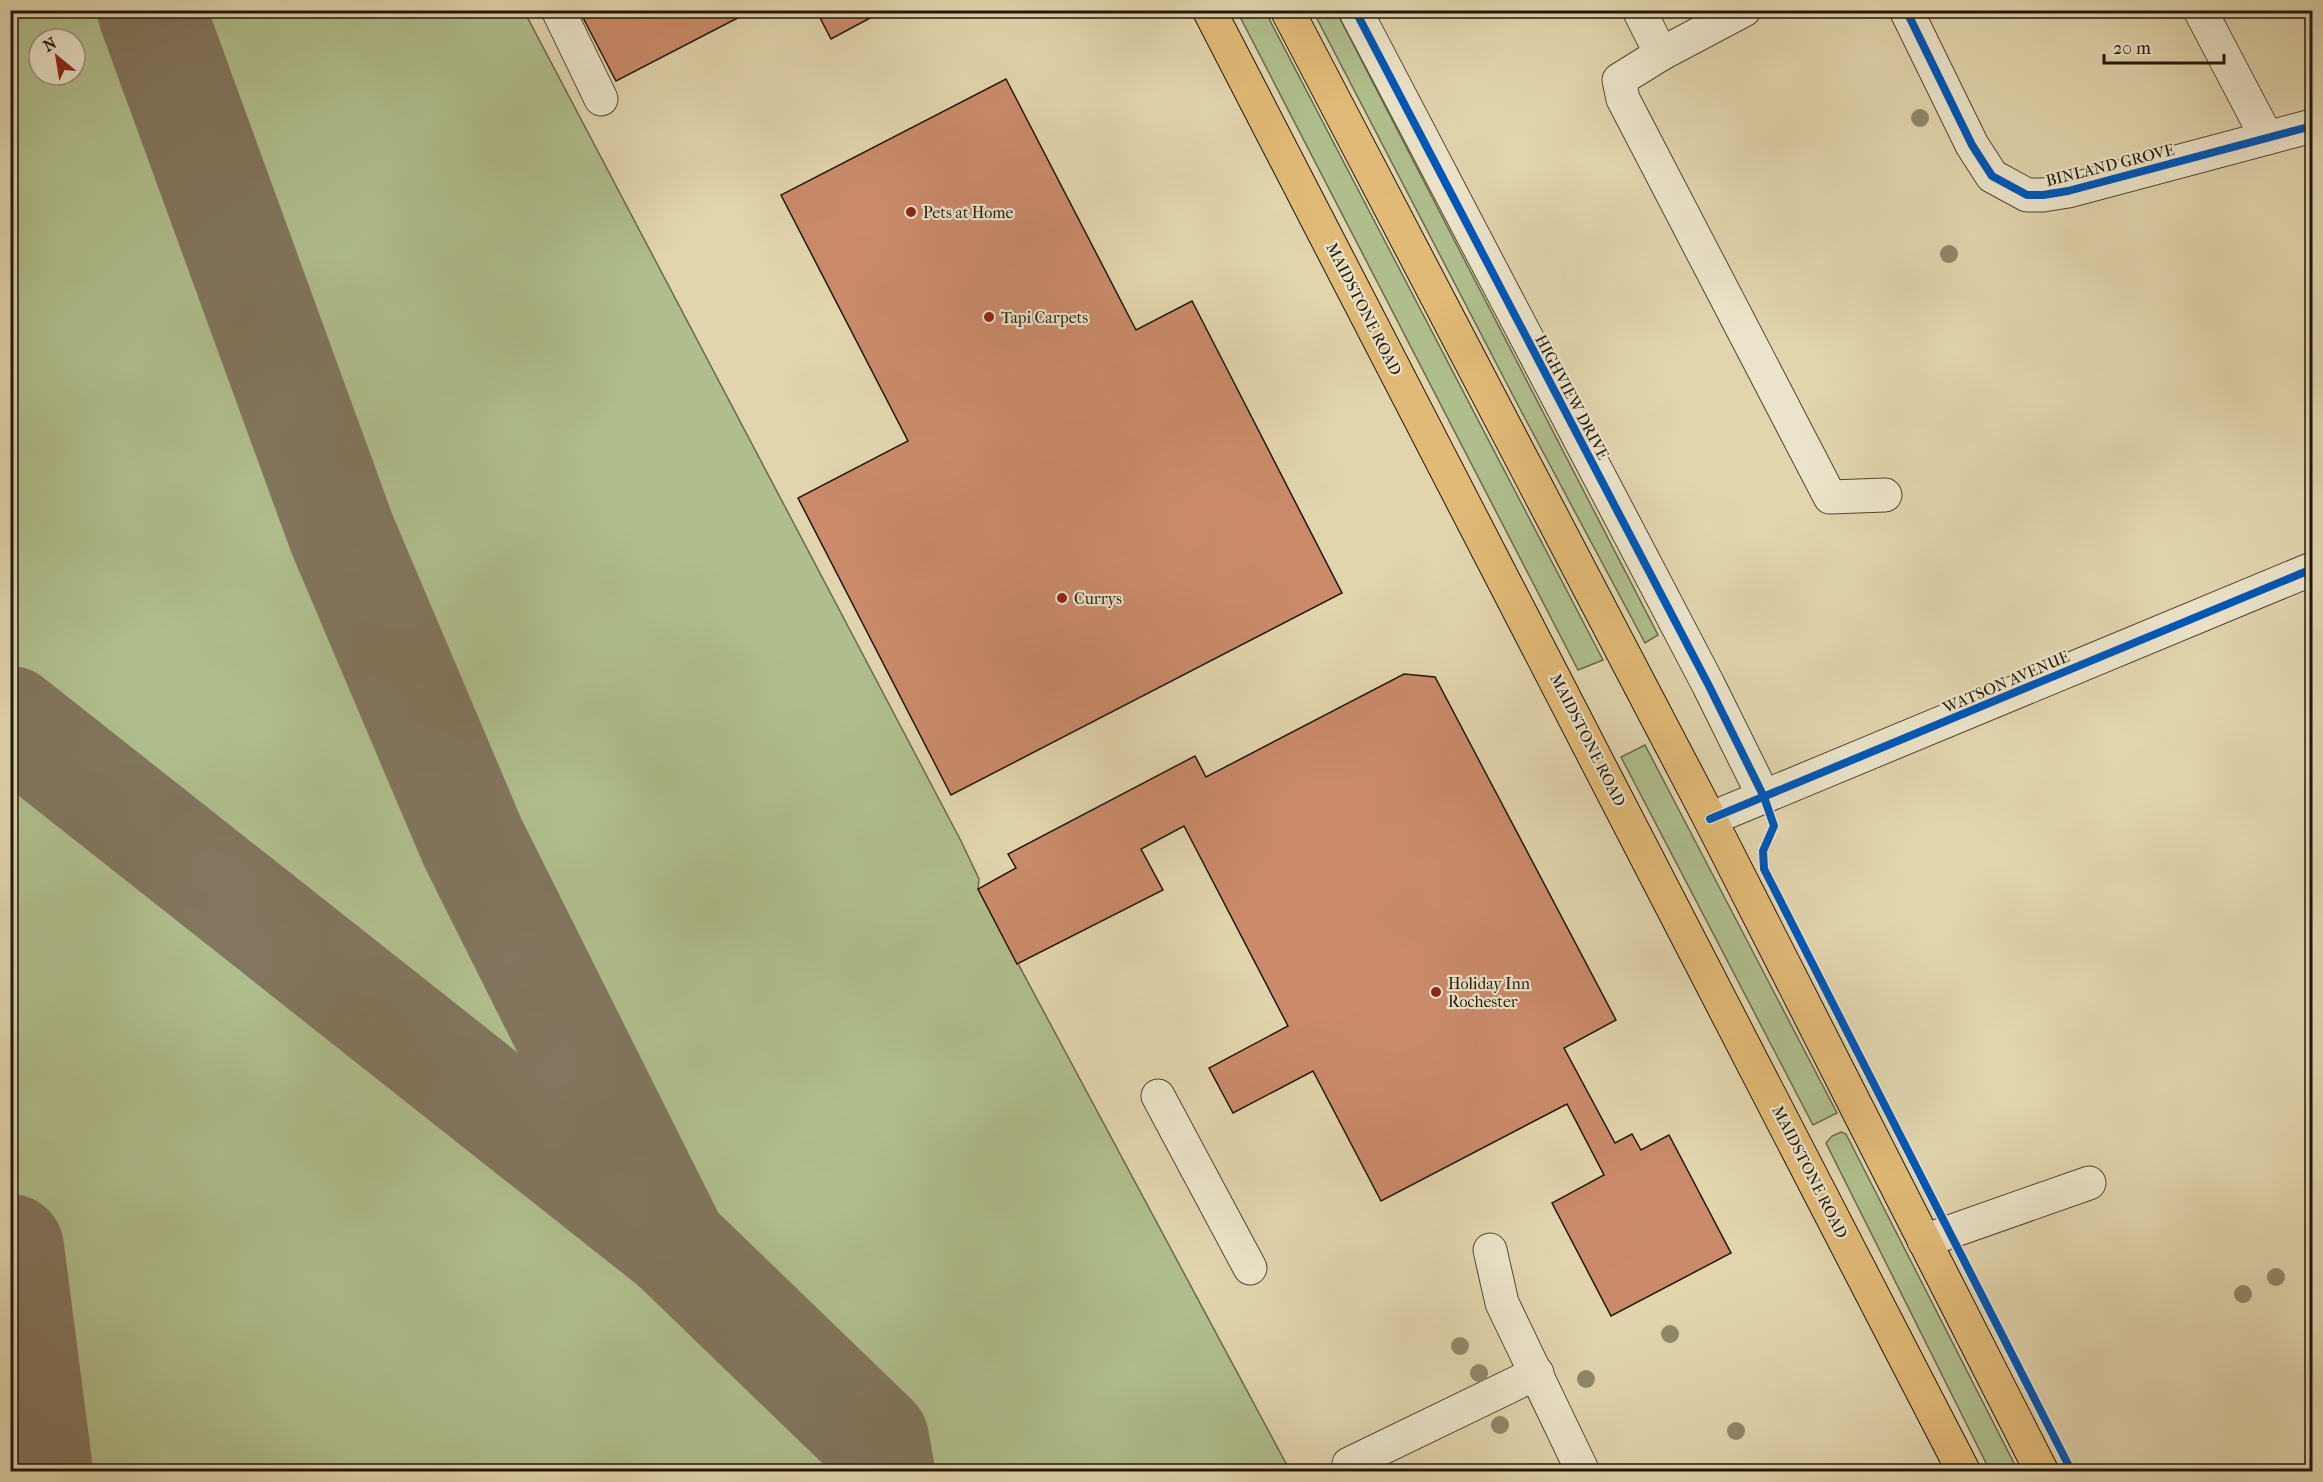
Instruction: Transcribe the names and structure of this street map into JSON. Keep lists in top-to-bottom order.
{
  "streets": {
    "main road": ["MAIDSTONE ROAD"],
    "street": ["BINLAND GROVE", "HIGHVIEW DRIVE", "WATSON AVENUE"]
  },
  "crossings": [
    ["HIGHVIEW DRIVE", "WATSON AVENUE"]
  ],
  "places": [
    "Pets at Home",
    "Tapi Carpets",
    "Currys",
    "Holiday Inn Rochester"
  ],
  "scale_bar": "20 m",
  "north": "top left"
}
